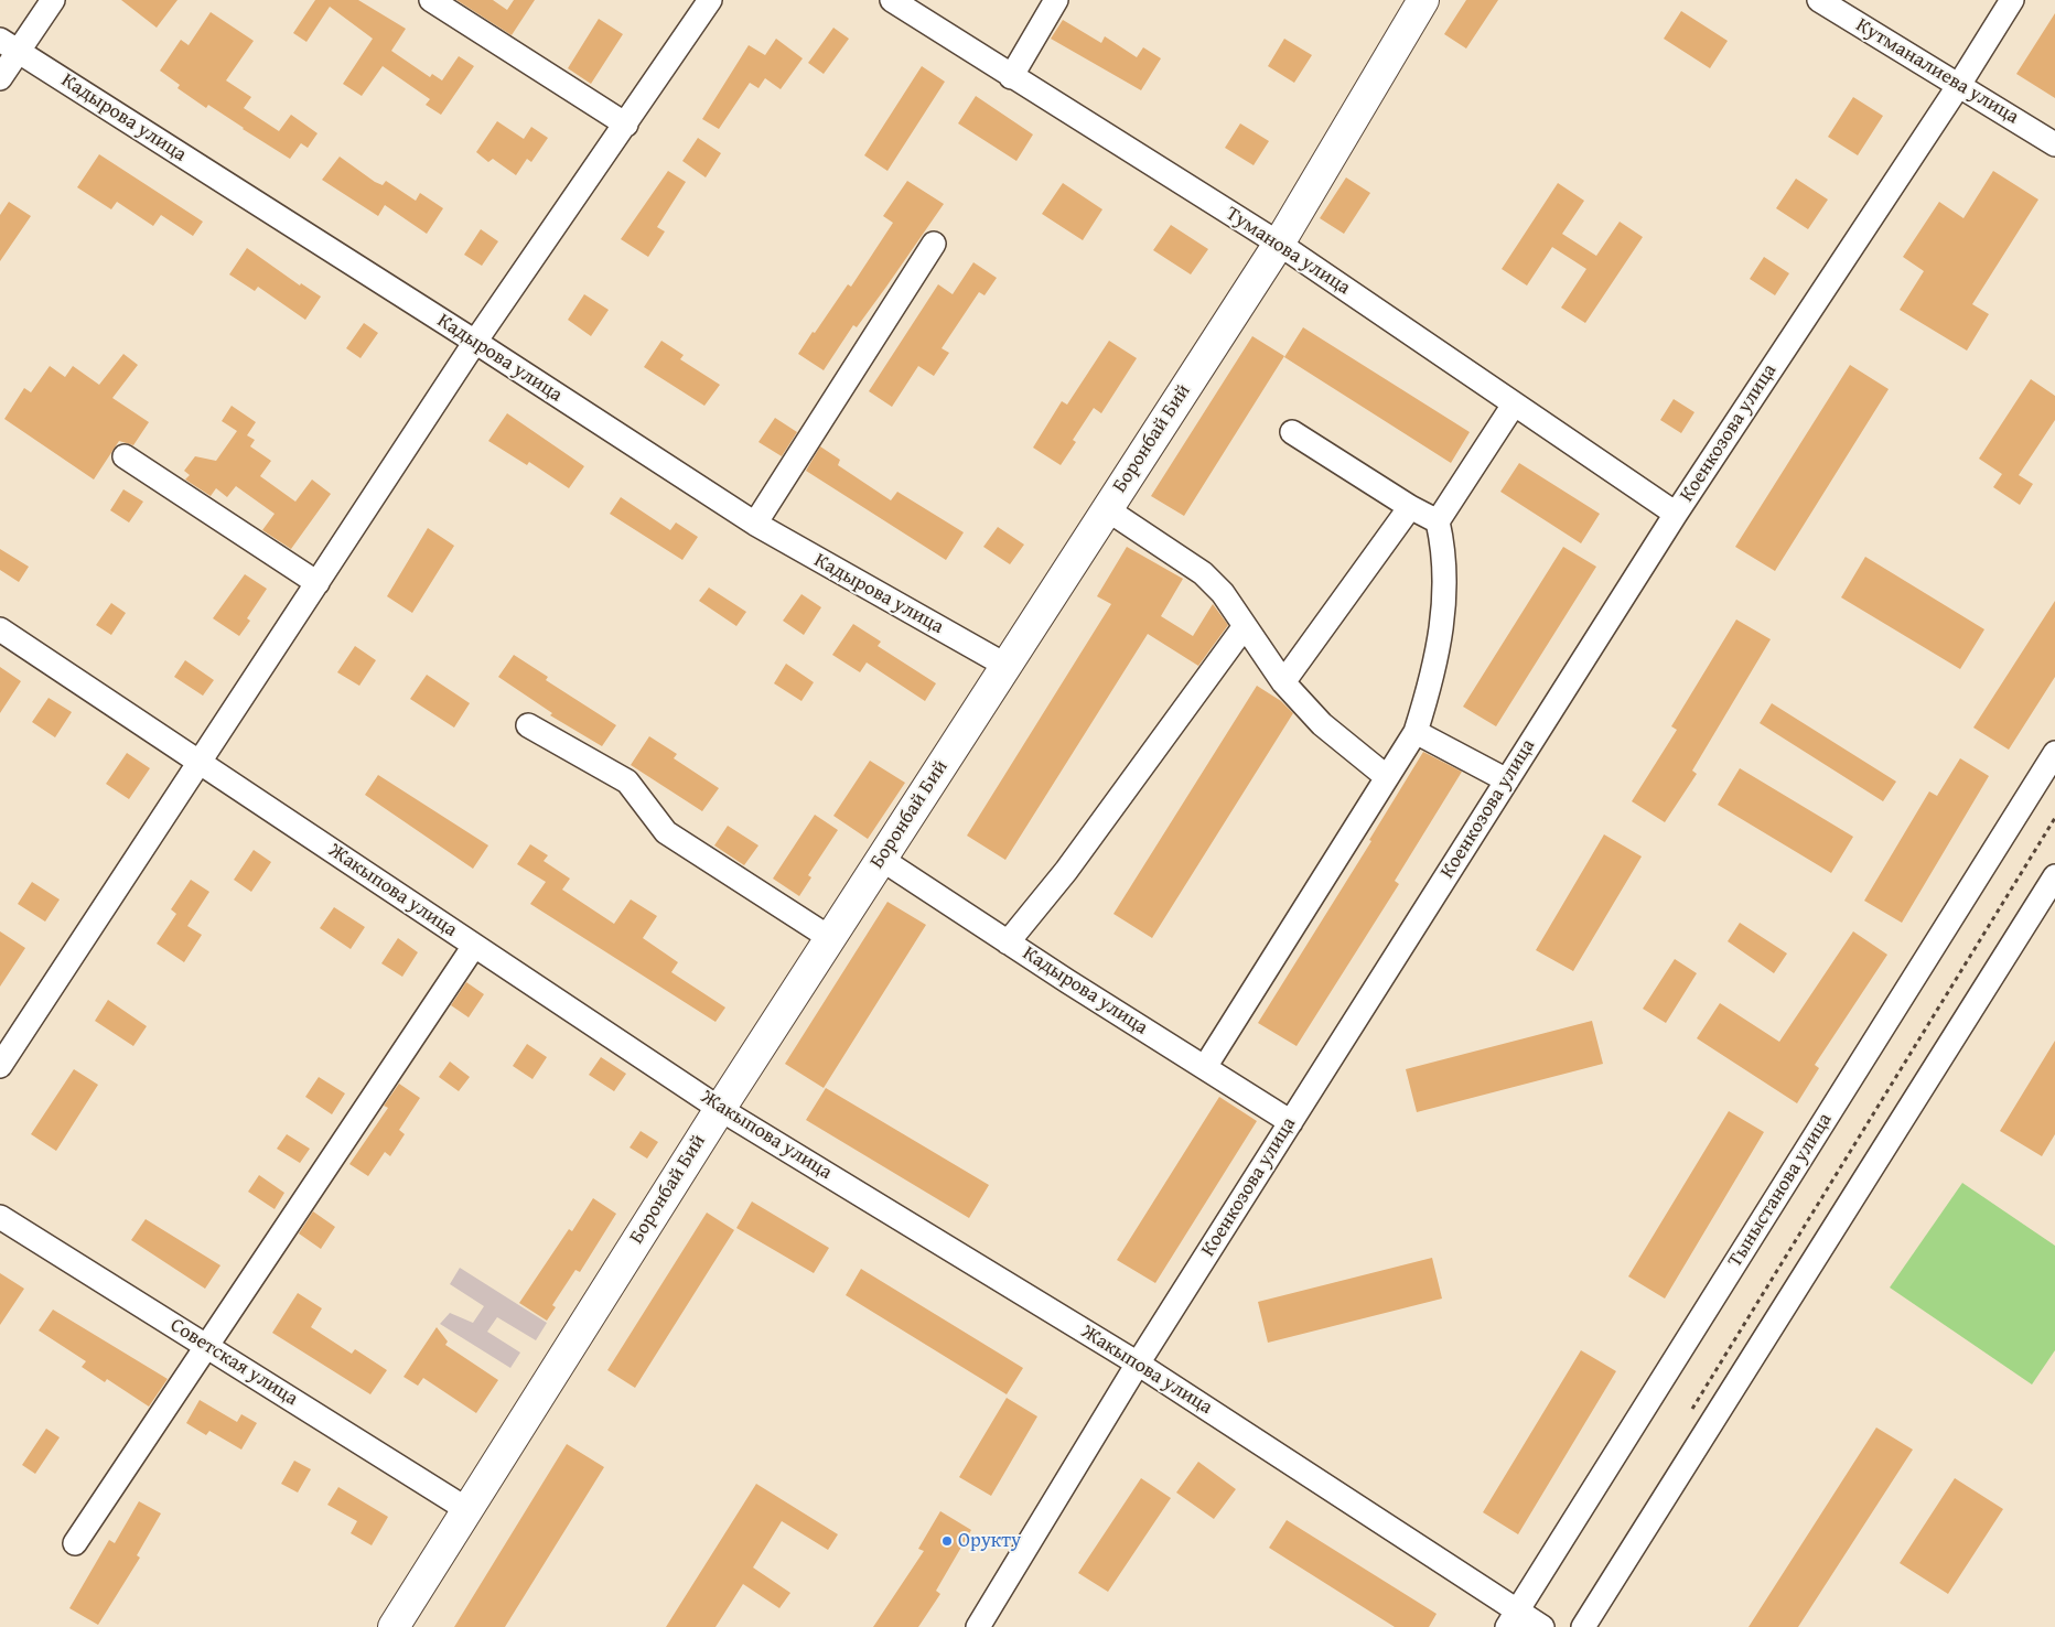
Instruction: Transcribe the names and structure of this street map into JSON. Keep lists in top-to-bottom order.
{
  "streets": {
    "street": [
      "Кутманалиева улица",
      "Кадырова улица",
      "Туманова улица",
      "Коенкозова улица",
      "Боронбай Бий",
      "Жакыпова улица",
      "Тыныстанова улица",
      "Советская улица"
    ]
  },
  "crossings": [
    ["Кутманалиева улица", "Коенкозова улица"],
    ["Кадырова улица", "Коенкозова улица"],
    ["Кадырова улица", "Боронбай Бий"],
    ["Туманова улица", "Коенкозова улица"],
    ["Туманова улица", "Боронбай Бий"],
    ["Коенкозова улица", "Жакыпова улица"],
    ["Боронбай Бий", "Жакыпова улица"],
    ["Боронбай Бий", "Советская улица"],
    ["Жакыпова улица", "Тыныстанова улица"]
  ],
  "places": ["Орукту"]
}
